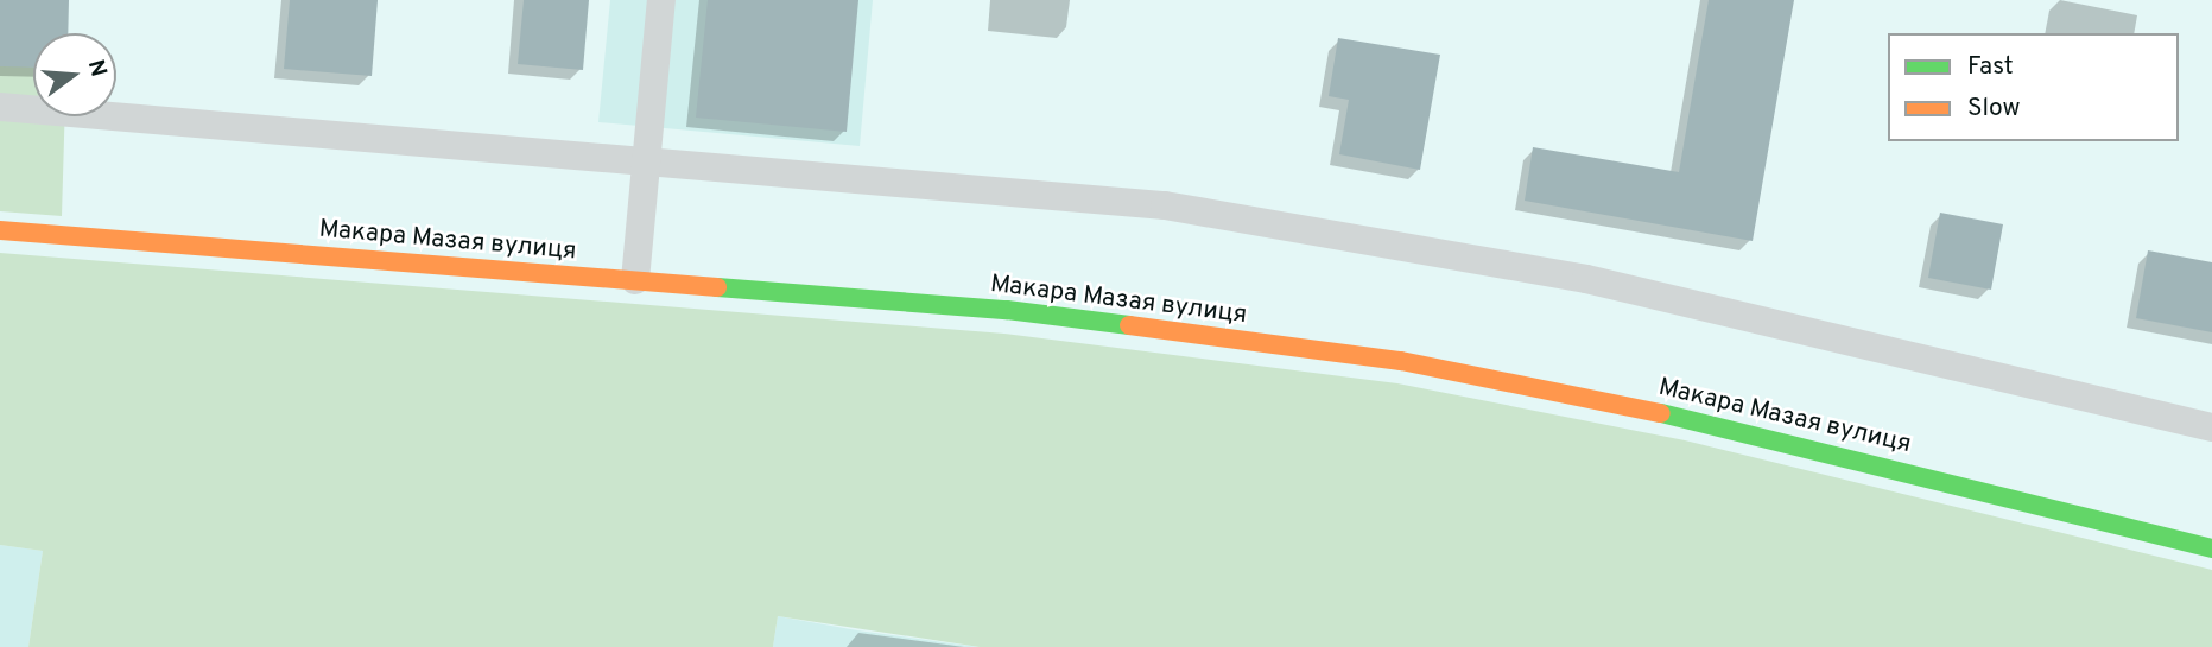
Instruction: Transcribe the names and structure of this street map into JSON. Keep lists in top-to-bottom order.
{
  "streets": {
    "main road": ["Макара Мазая вулиця"]
  },
  "legend": ["Fast", "Slow"],
  "north": "right"
}
